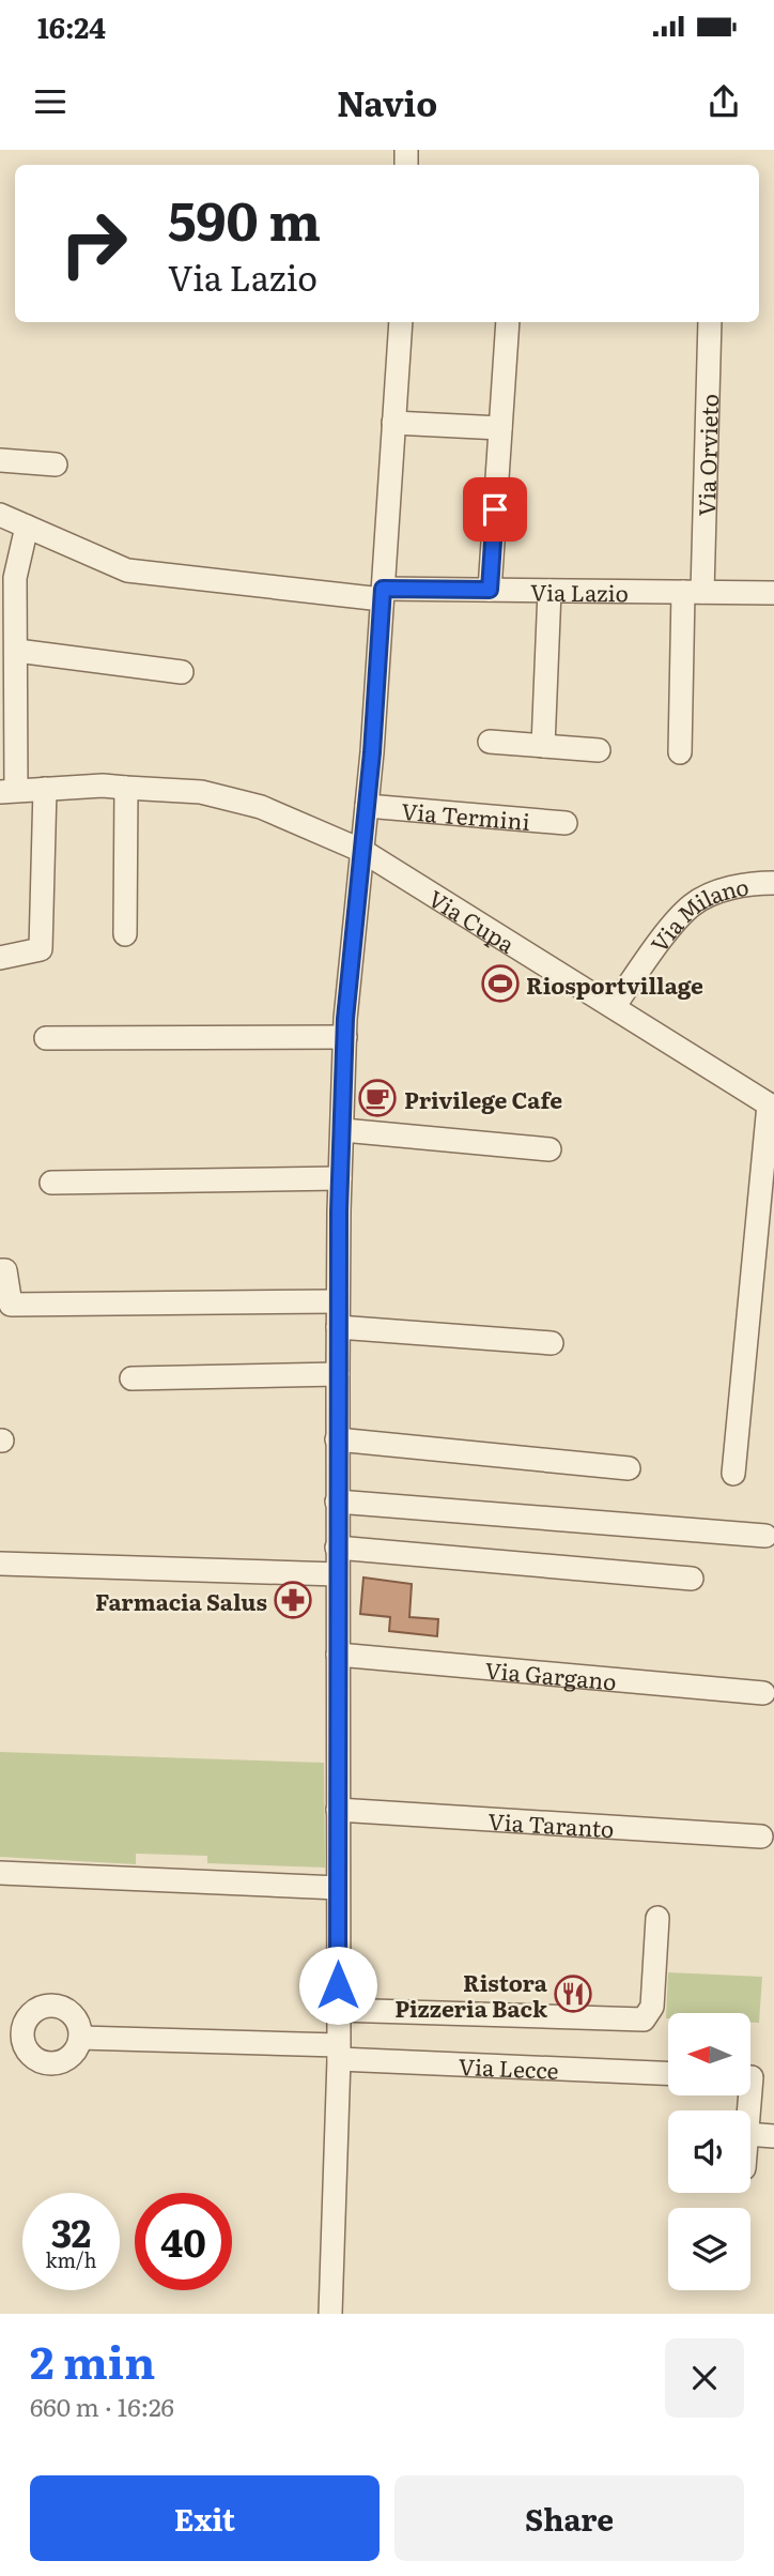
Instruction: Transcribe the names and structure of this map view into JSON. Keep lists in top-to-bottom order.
{
  "streets": {
    "street": [
      "Via Orvieto",
      "Via Lazio",
      "Via Termini",
      "Via Cupa",
      "Via Milano",
      "Via Gargano",
      "Via Taranto",
      "Via Lecce"
    ]
  },
  "crossings": [
    ["Via Orvieto", "Via Lazio"],
    ["Via Cupa", "Via Milano"]
  ],
  "places": {
    "sports": ["Riosportvillage"],
    "cafe": ["Privilege Cafe"],
    "pharmacy": ["Farmacia Salus"],
    "restaurant": ["Ristora Pizzeria Back"]
  },
  "north": "left",
  "page": {
    "status": "16:24",
    "header": "Navio",
    "turn": ["590 m", "Via Lazio"],
    "speed": "32 km/h",
    "limit": "40",
    "heading": ["2 min", "660 m · 16:26"],
    "buttons": ["Exit", "Share"]
  }
}
